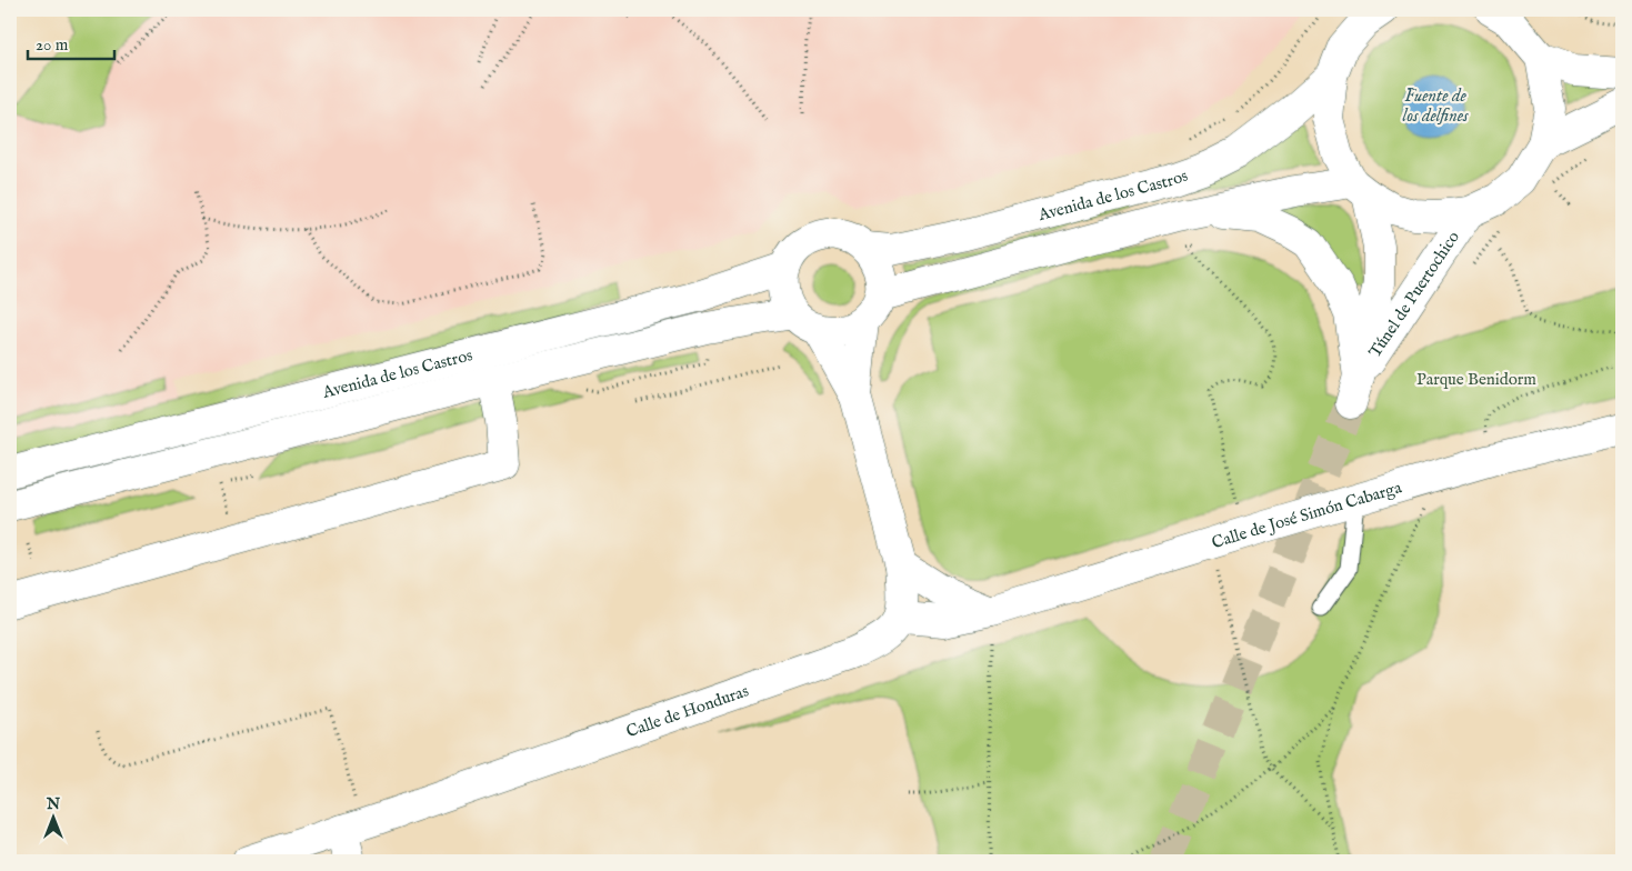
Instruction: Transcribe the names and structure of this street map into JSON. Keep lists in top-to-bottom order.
{
  "streets": {
    "main road": [
      "Avenida de los Castros",
      "Túnel de Puertochico",
      "Calle de José Simón Cabarga",
      "Calle de Honduras"
    ]
  },
  "crossings": [
    ["Calle de José Simón Cabarga", "Calle de Honduras"]
  ],
  "water": ["Fuente de los delfines"],
  "parks": ["Parque Benidorm"],
  "scale_bar": "20 m",
  "north": "top"
}
